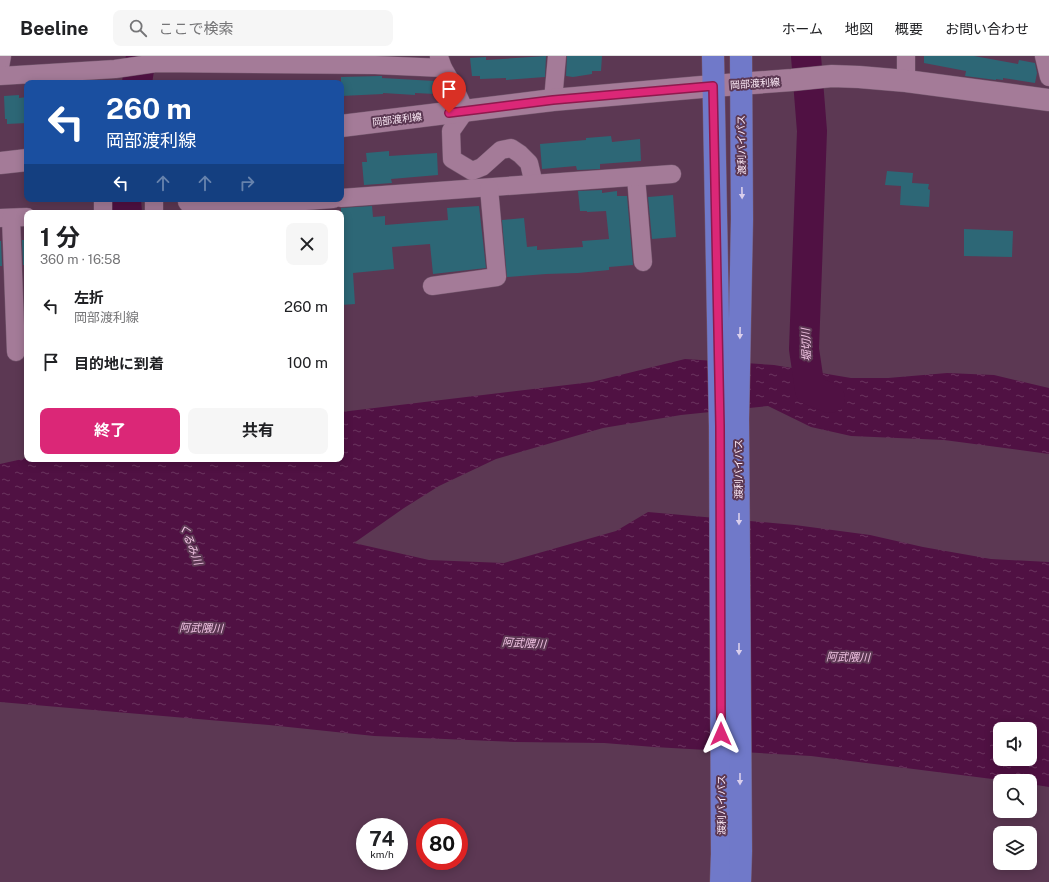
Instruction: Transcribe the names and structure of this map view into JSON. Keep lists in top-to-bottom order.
{
  "streets": {
    "highway": ["渡利バイパス"],
    "main road": ["岡部渡利線"]
  },
  "crossings": [
    ["岡部渡利線", "渡利バイパス"]
  ],
  "water": ["堀切川", "くるみ川", "阿武隈川"],
  "page": {
    "header": "Beeline",
    "search": "ここで検索",
    "nav": [
      "ホーム",
      "地図",
      "概要",
      "お問い合わせ"
    ],
    "turn": ["260 m", "岡部渡利線"],
    "heading": ["1 分", "360 m · 16:58"],
    "list": [
      {
        "name": "左折",
        "note": "岡部渡利線",
        "value": "260 m"
      },
      {
        "name": "目的地に到着",
        "value": "100 m"
      }
    ],
    "buttons": ["終了", "共有"],
    "speed": "74 km/h",
    "limit": "80"
  }
}
